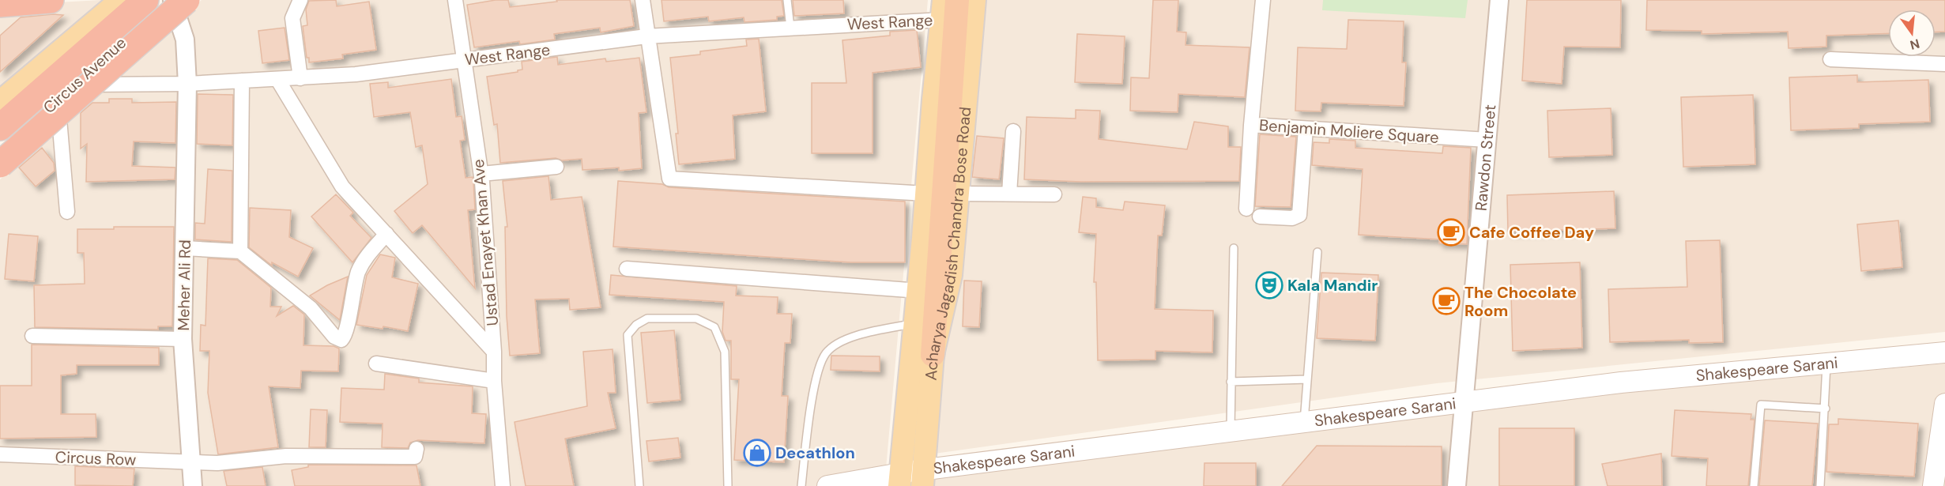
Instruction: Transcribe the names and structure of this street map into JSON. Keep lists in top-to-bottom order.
{
  "streets": {
    "main road": ["Circus Avenue", "Acharya Jagadish Chandra Bose Road", "Shakespeare Sarani"],
    "street": [
      "West Range",
      "Benjamin Moliere Square",
      "Rawdon Street",
      "Ustad Enayet Khan Ave",
      "Meher Ali Rd",
      "Circus Row"
    ]
  },
  "crossings": [
    ["West Range", "Circus Avenue"],
    ["West Range", "Ustad Enayet Khan Ave"],
    ["West Range", "Acharya Jagadish Chandra Bose Road"],
    ["West Range", "Meher Ali Rd"],
    ["Circus Avenue", "Meher Ali Rd"],
    ["Benjamin Moliere Square", "Rawdon Street"],
    ["Rawdon Street", "Shakespeare Sarani"],
    ["Acharya Jagadish Chandra Bose Road", "Shakespeare Sarani"],
    ["Meher Ali Rd", "Circus Row"]
  ],
  "places": {
    "cafe": ["Cafe Coffee Day", "The Chocolate Room"],
    "theatre": ["Kala Mandir"],
    "shop": ["Decathlon"]
  },
  "north": "bottom"
}
